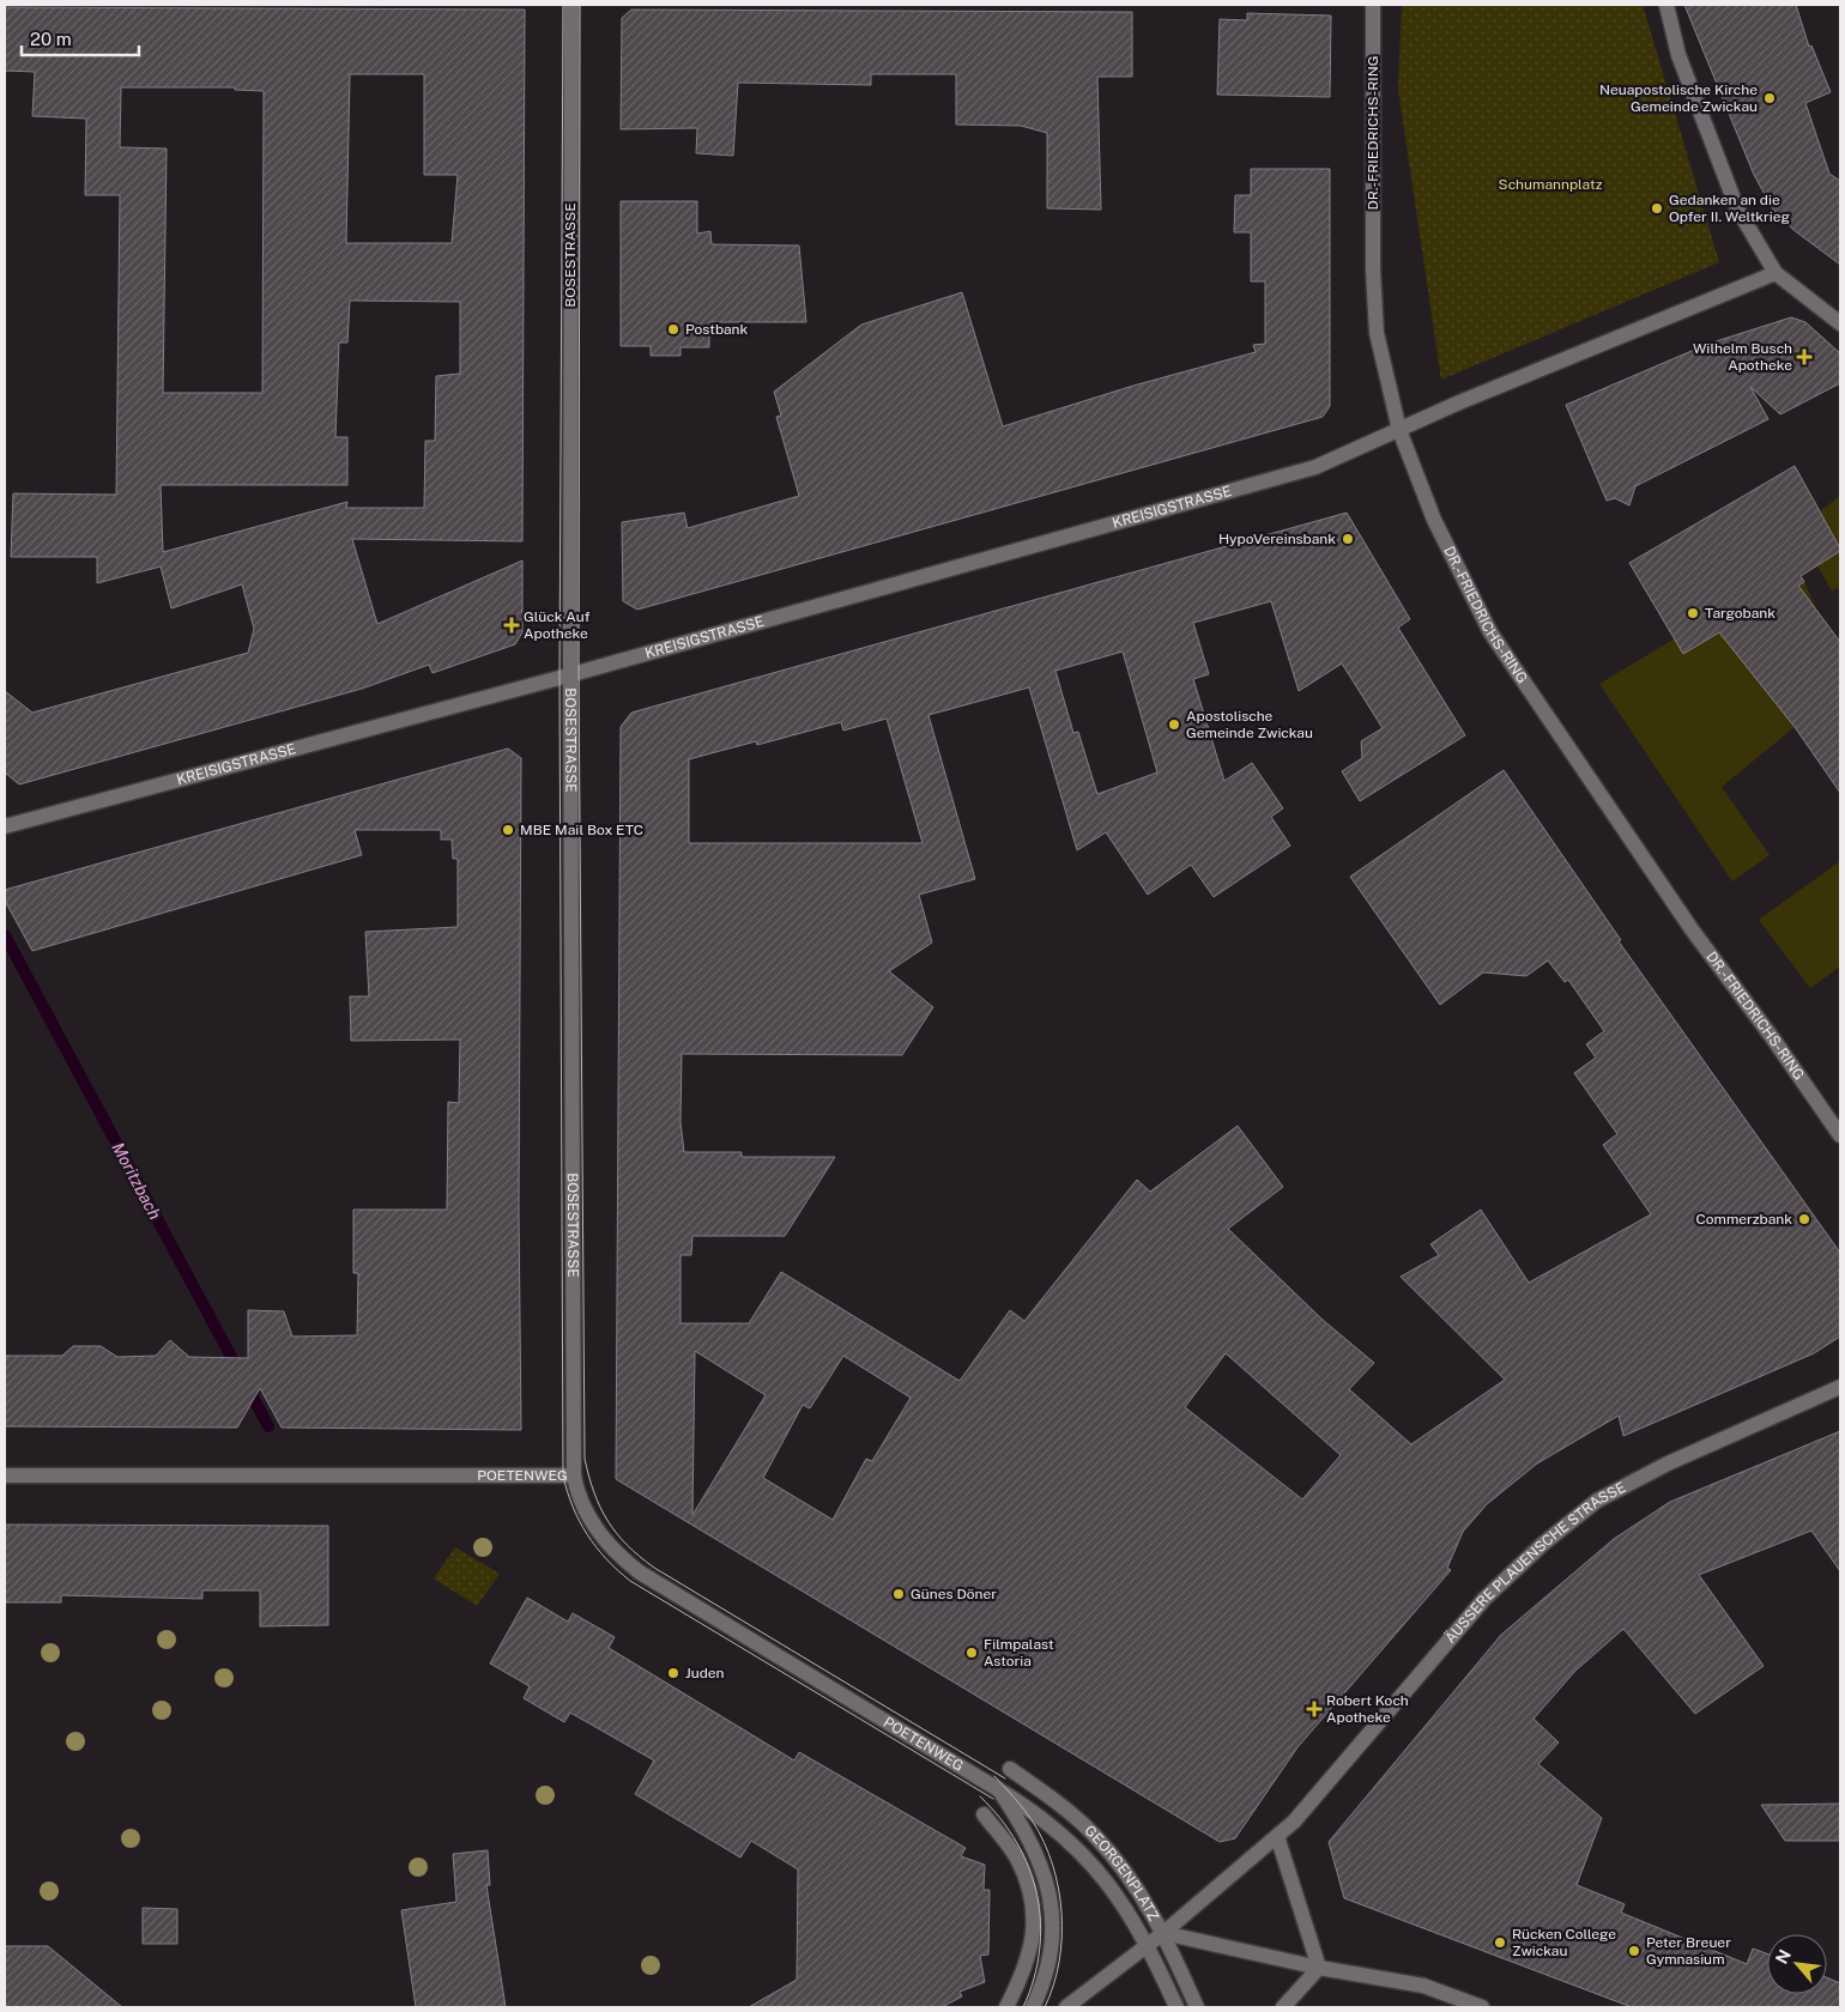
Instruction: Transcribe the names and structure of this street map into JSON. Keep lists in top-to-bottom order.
{
  "streets": {
    "street": [
      "DR.-FRIEDRICHS-RING",
      "BOSESTRASSE",
      "KREISIGSTRASSE",
      "POETENWEG",
      "ÄUSSERE PLAUENSCHE STRASSE",
      "GEORGENPLATZ"
    ]
  },
  "crossings": [
    ["DR.-FRIEDRICHS-RING", "KREISIGSTRASSE"],
    ["BOSESTRASSE", "KREISIGSTRASSE"],
    ["BOSESTRASSE", "POETENWEG"],
    ["POETENWEG", "ÄUSSERE PLAUENSCHE STRASSE"],
    ["ÄUSSERE PLAUENSCHE STRASSE", "GEORGENPLATZ"]
  ],
  "water": ["Moritzbach"],
  "parks": ["Schumannplatz"],
  "places": {
    "other": [
      "Neuapostolische Kirche Gemeinde Zwickau",
      "Gedanken an die Opfer II. Weltkrieg",
      "Postbank",
      "HypoVereinsbank",
      "Targobank",
      "Apostolische Gemeinde Zwickau",
      "MBE Mail Box ETC",
      "Commerzbank",
      "Günes Döner",
      "Filmpalast Astoria",
      "Juden",
      "Rücken College Zwickau",
      "Peter Breuer Gymnasium"
    ],
    "health": ["Wilhelm Busch Apotheke", "Glück Auf Apotheke", "Robert Koch Apotheke"]
  },
  "scale_bar": "20 m",
  "north": "top left"
}
